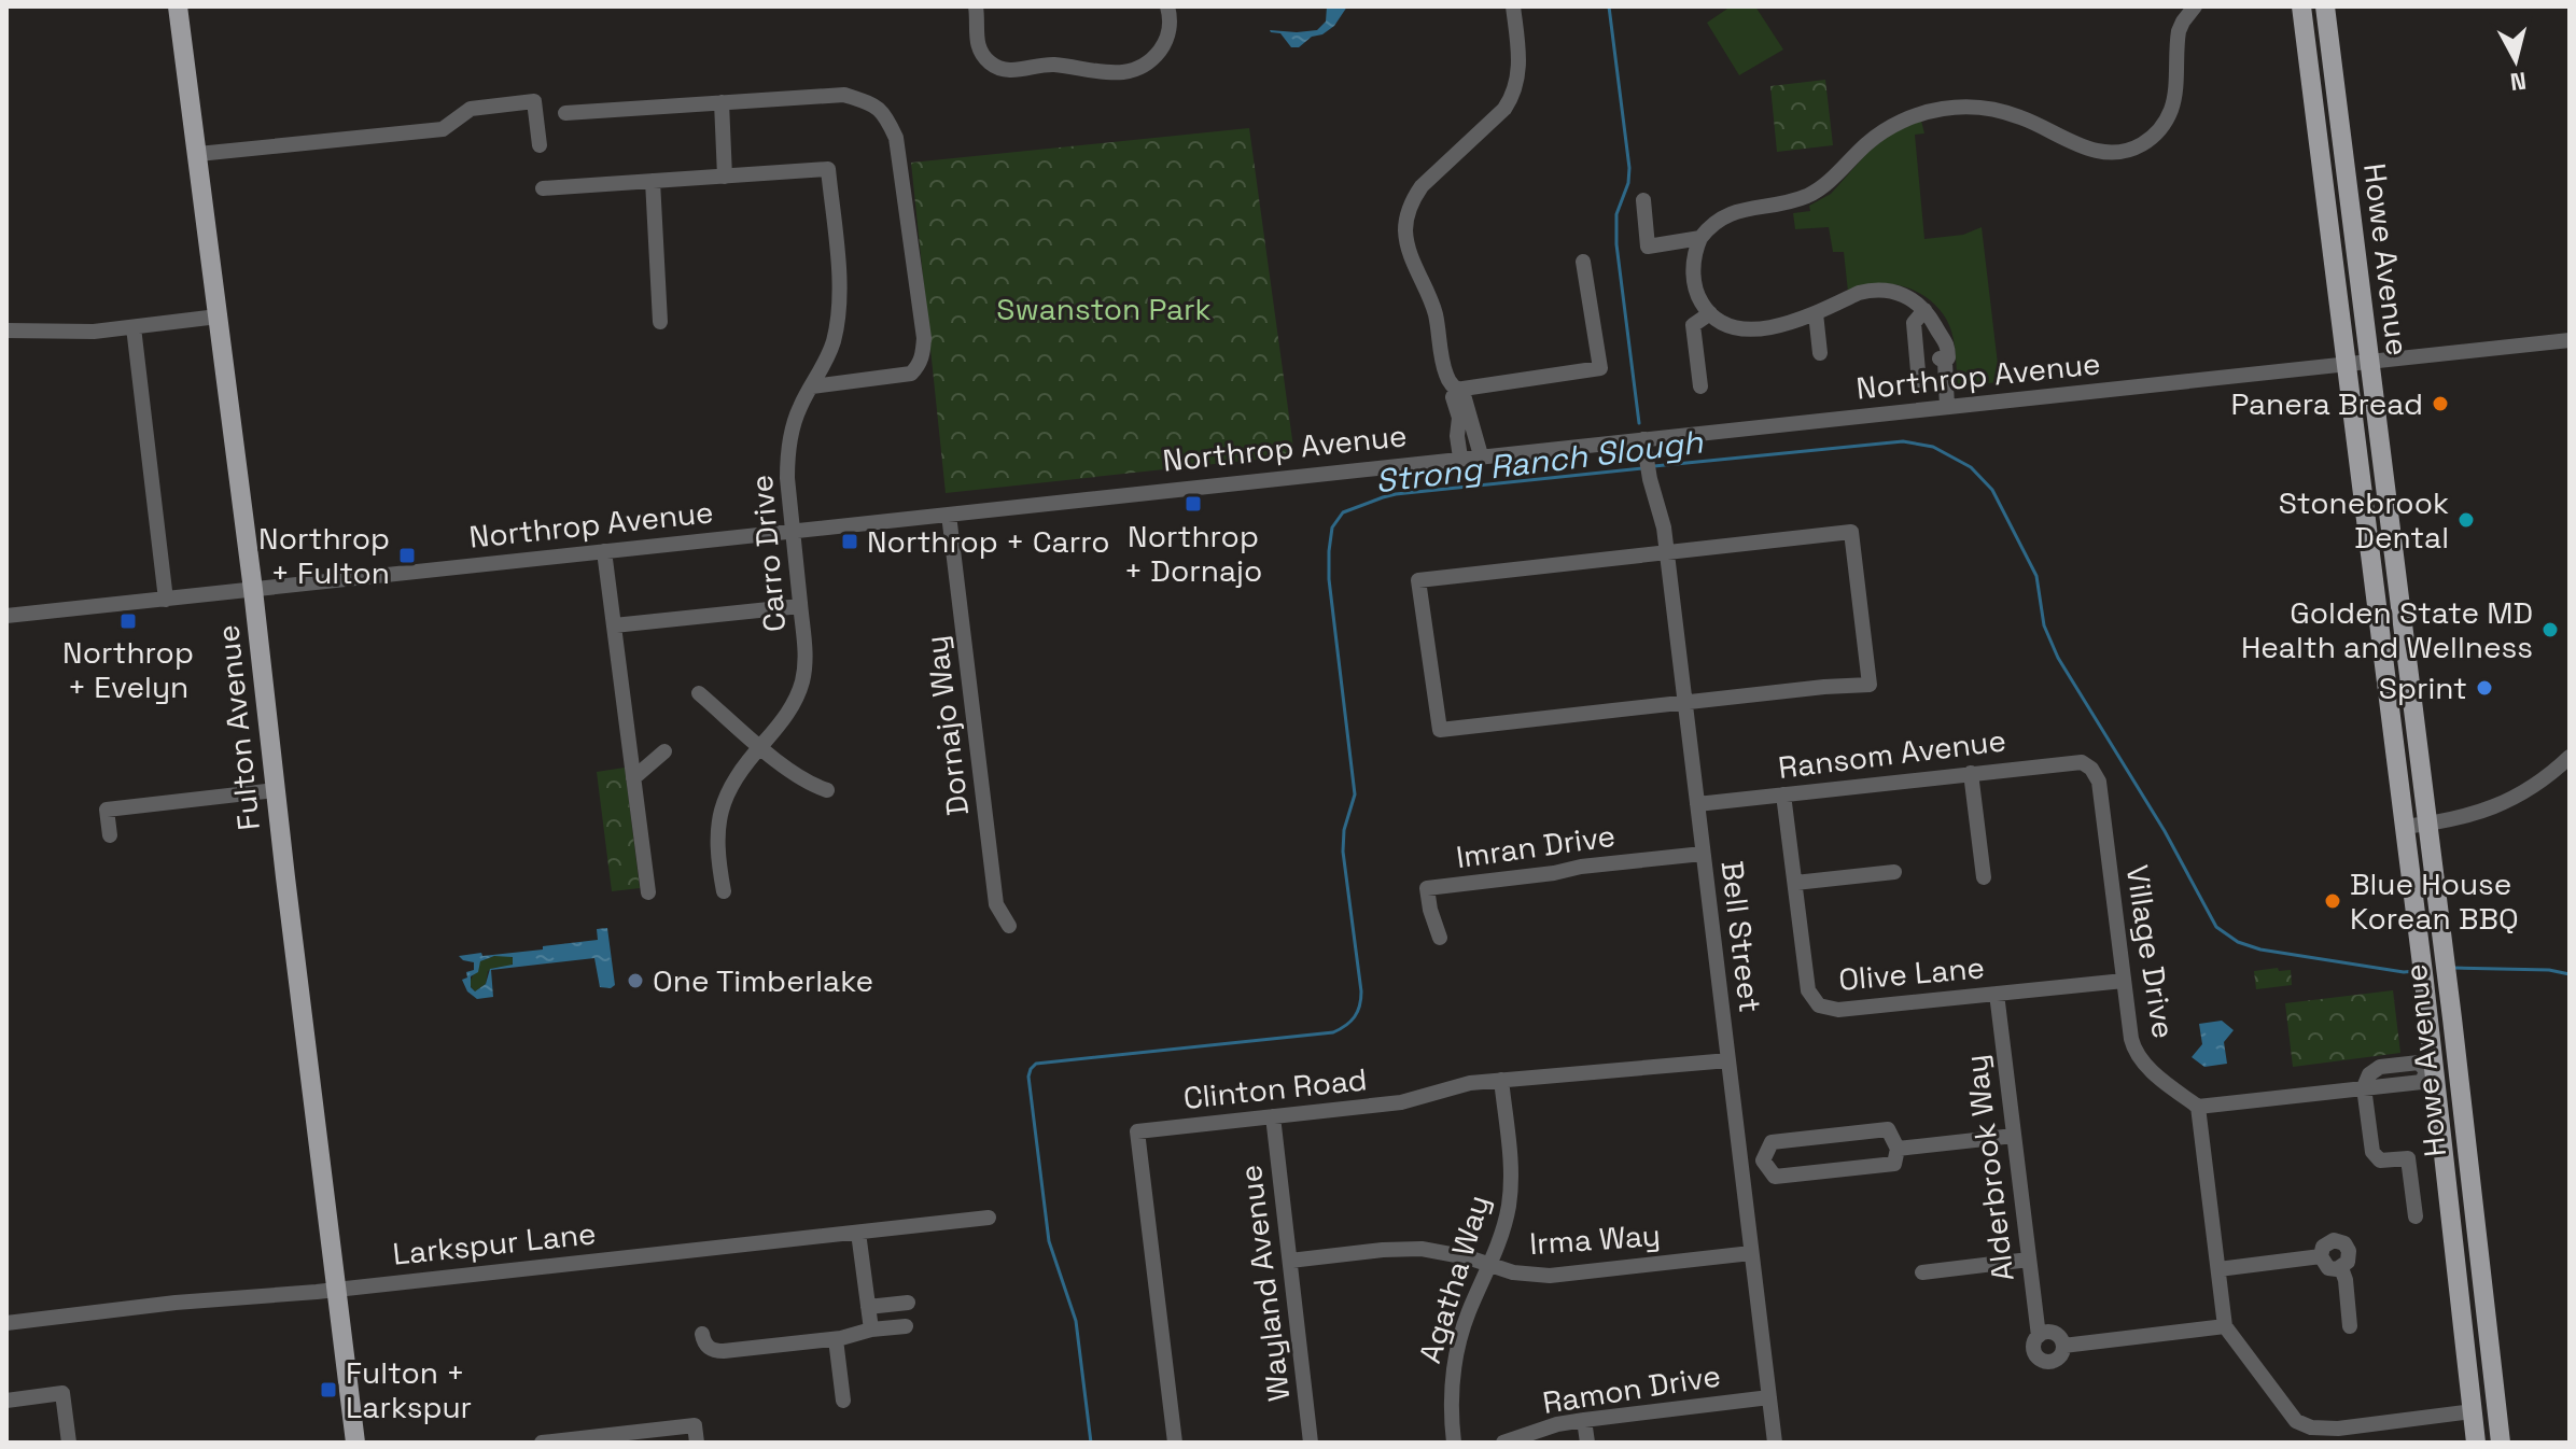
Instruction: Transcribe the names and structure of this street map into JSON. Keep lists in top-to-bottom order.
{
  "streets": {
    "main road": ["Howe Avenue", "Fulton Avenue"],
    "street": [
      "Northrop Avenue",
      "Carro Drive",
      "Dornajo Way",
      "Ransom Avenue",
      "Imran Drive",
      "Bell Street",
      "Village Drive",
      "Olive Lane",
      "Clinton Road",
      "Alderbrook Way",
      "Irma Way",
      "Larkspur Lane",
      "Agatha Way",
      "Wayland Avenue",
      "Ramon Drive"
    ]
  },
  "crossings": [
    ["Howe Avenue", "Northrop Avenue"],
    ["Northrop Avenue", "Carro Drive"],
    ["Northrop Avenue", "Dornajo Way"],
    ["Northrop Avenue", "Fulton Avenue"],
    ["Northrop Avenue", "Bell Street"],
    ["Fulton Avenue", "Larkspur Lane"],
    ["Ransom Avenue", "Bell Street"],
    ["Ransom Avenue", "Village Drive"],
    ["Ransom Avenue", "Olive Lane"],
    ["Imran Drive", "Bell Street"],
    ["Bell Street", "Clinton Road"],
    ["Bell Street", "Irma Way"],
    ["Bell Street", "Ramon Drive"],
    ["Village Drive", "Olive Lane"],
    ["Olive Lane", "Alderbrook Way"],
    ["Clinton Road", "Agatha Way"],
    ["Clinton Road", "Wayland Avenue"],
    ["Irma Way", "Agatha Way"],
    ["Irma Way", "Wayland Avenue"]
  ],
  "water": ["Strong Ranch Slough"],
  "parks": ["Swanston Park"],
  "places": {
    "other": [
      "Panera Bread",
      "Stonebrook Dental",
      "Golden State MD Health and Wellness",
      "Sprint",
      "Blue House Korean BBQ",
      "One Timberlake"
    ],
    "transit": [
      "Northrop + Dornajo",
      "Northrop + Carro",
      "Northrop + Fulton",
      "Northrop + Evelyn",
      "Fulton + Larkspur"
    ]
  },
  "north": "bottom"
}
